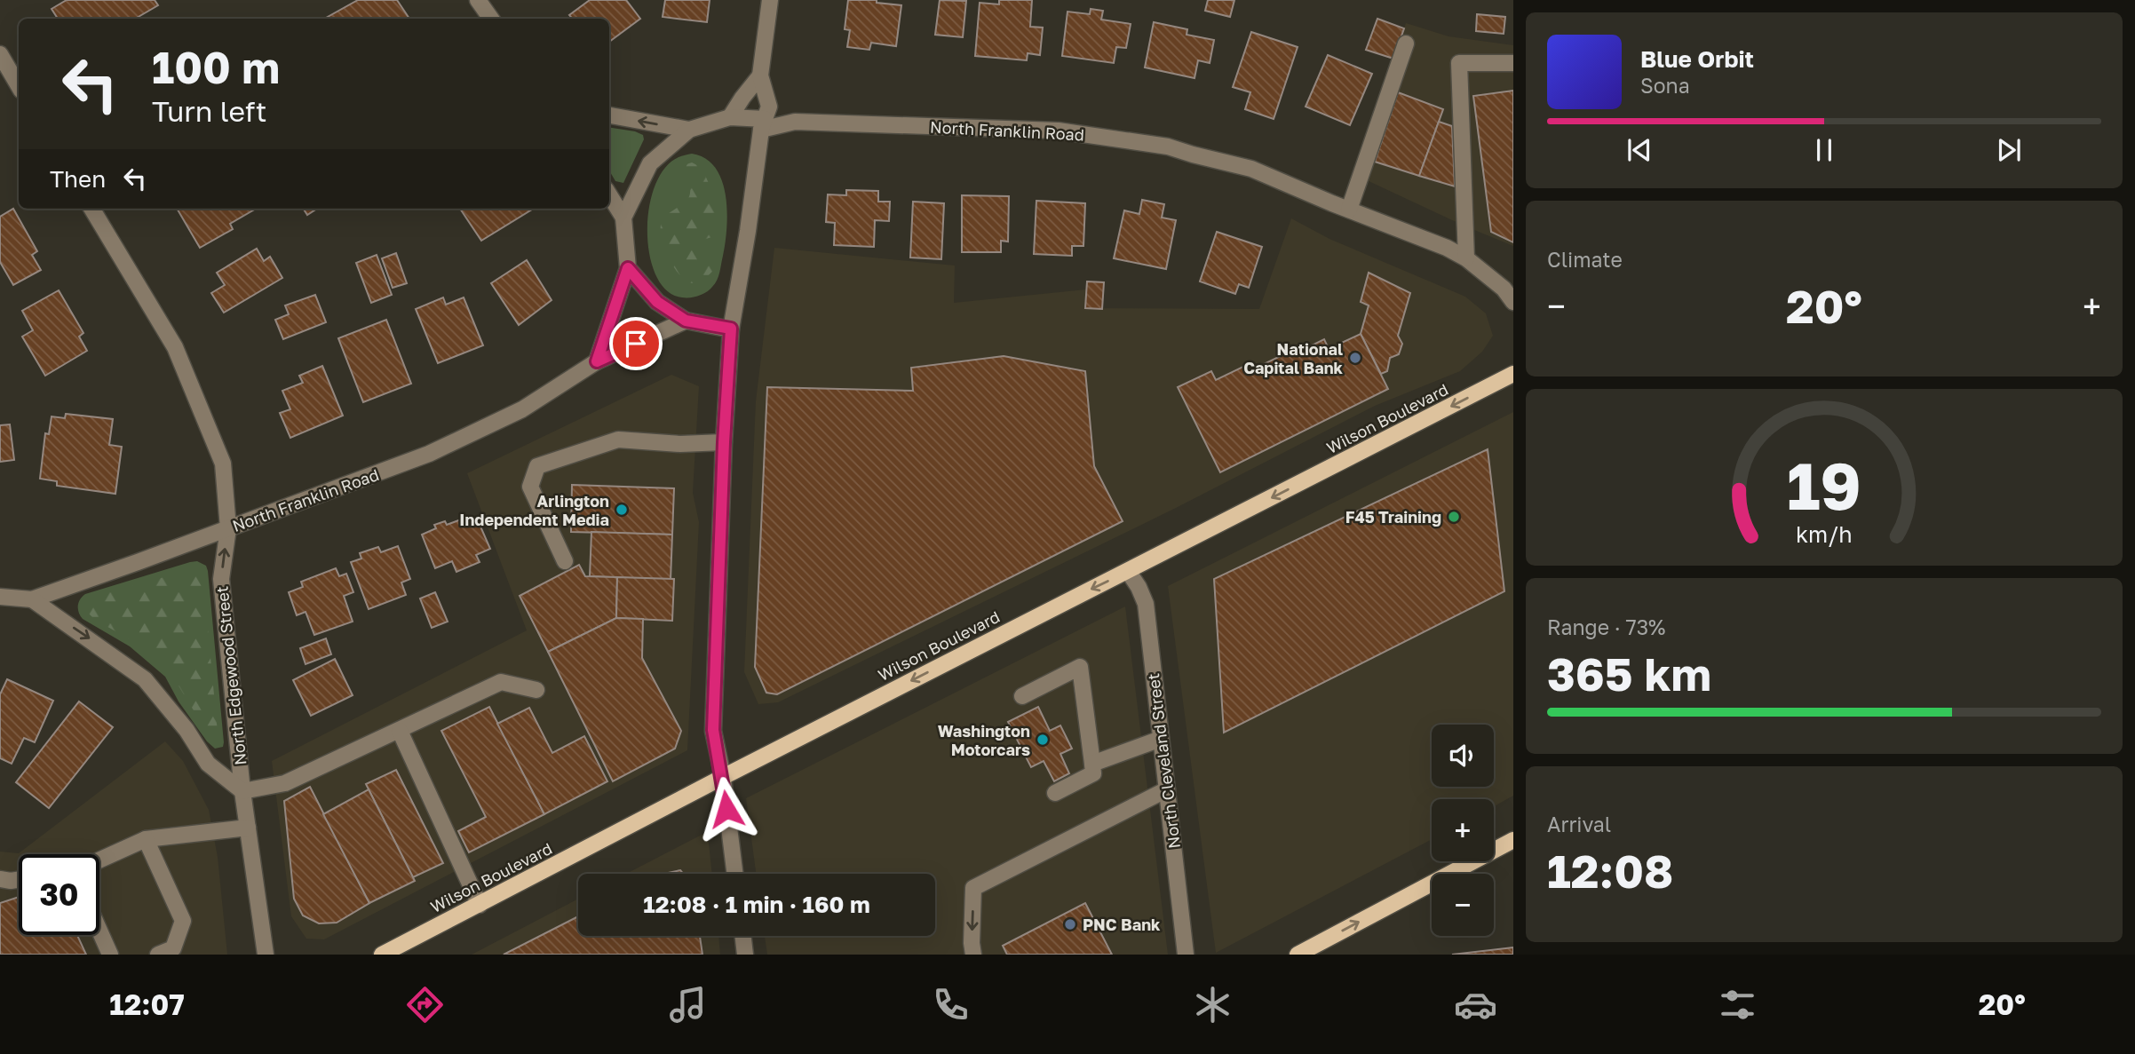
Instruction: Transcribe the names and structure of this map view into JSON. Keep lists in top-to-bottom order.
{
  "streets": {
    "main road": ["Wilson Boulevard"],
    "street": ["North Franklin Road", "North Edgewood Street", "North Cleveland Street"]
  },
  "crossings": [
    ["North Franklin Road", "North Edgewood Street"],
    ["Wilson Boulevard", "North Cleveland Street"]
  ],
  "one_way": ["Wilson Boulevard"],
  "places": [
    "National Capital Bank",
    "Arlington Independent Media",
    "F45 Training",
    "Washington Motorcars",
    "PNC Bank"
  ],
  "page": {
    "turn": ["100 m", "Turn left"],
    "song": ["Blue Orbit", "Sona"],
    "then": "Then",
    "tile": [
      "Climate",
      ["Range · 73%", "365 km"],
      ["Arrival", "12:08"]
    ],
    "heat": ["−", "20°", "+"],
    "map_buttons": ["+", "−"],
    "limit": "30",
    "trip": "12:08 · 1 min · 160 m",
    "tabs": ["12:07", "20°"],
    "gauge": ["19", "km/h"]
  }
}
